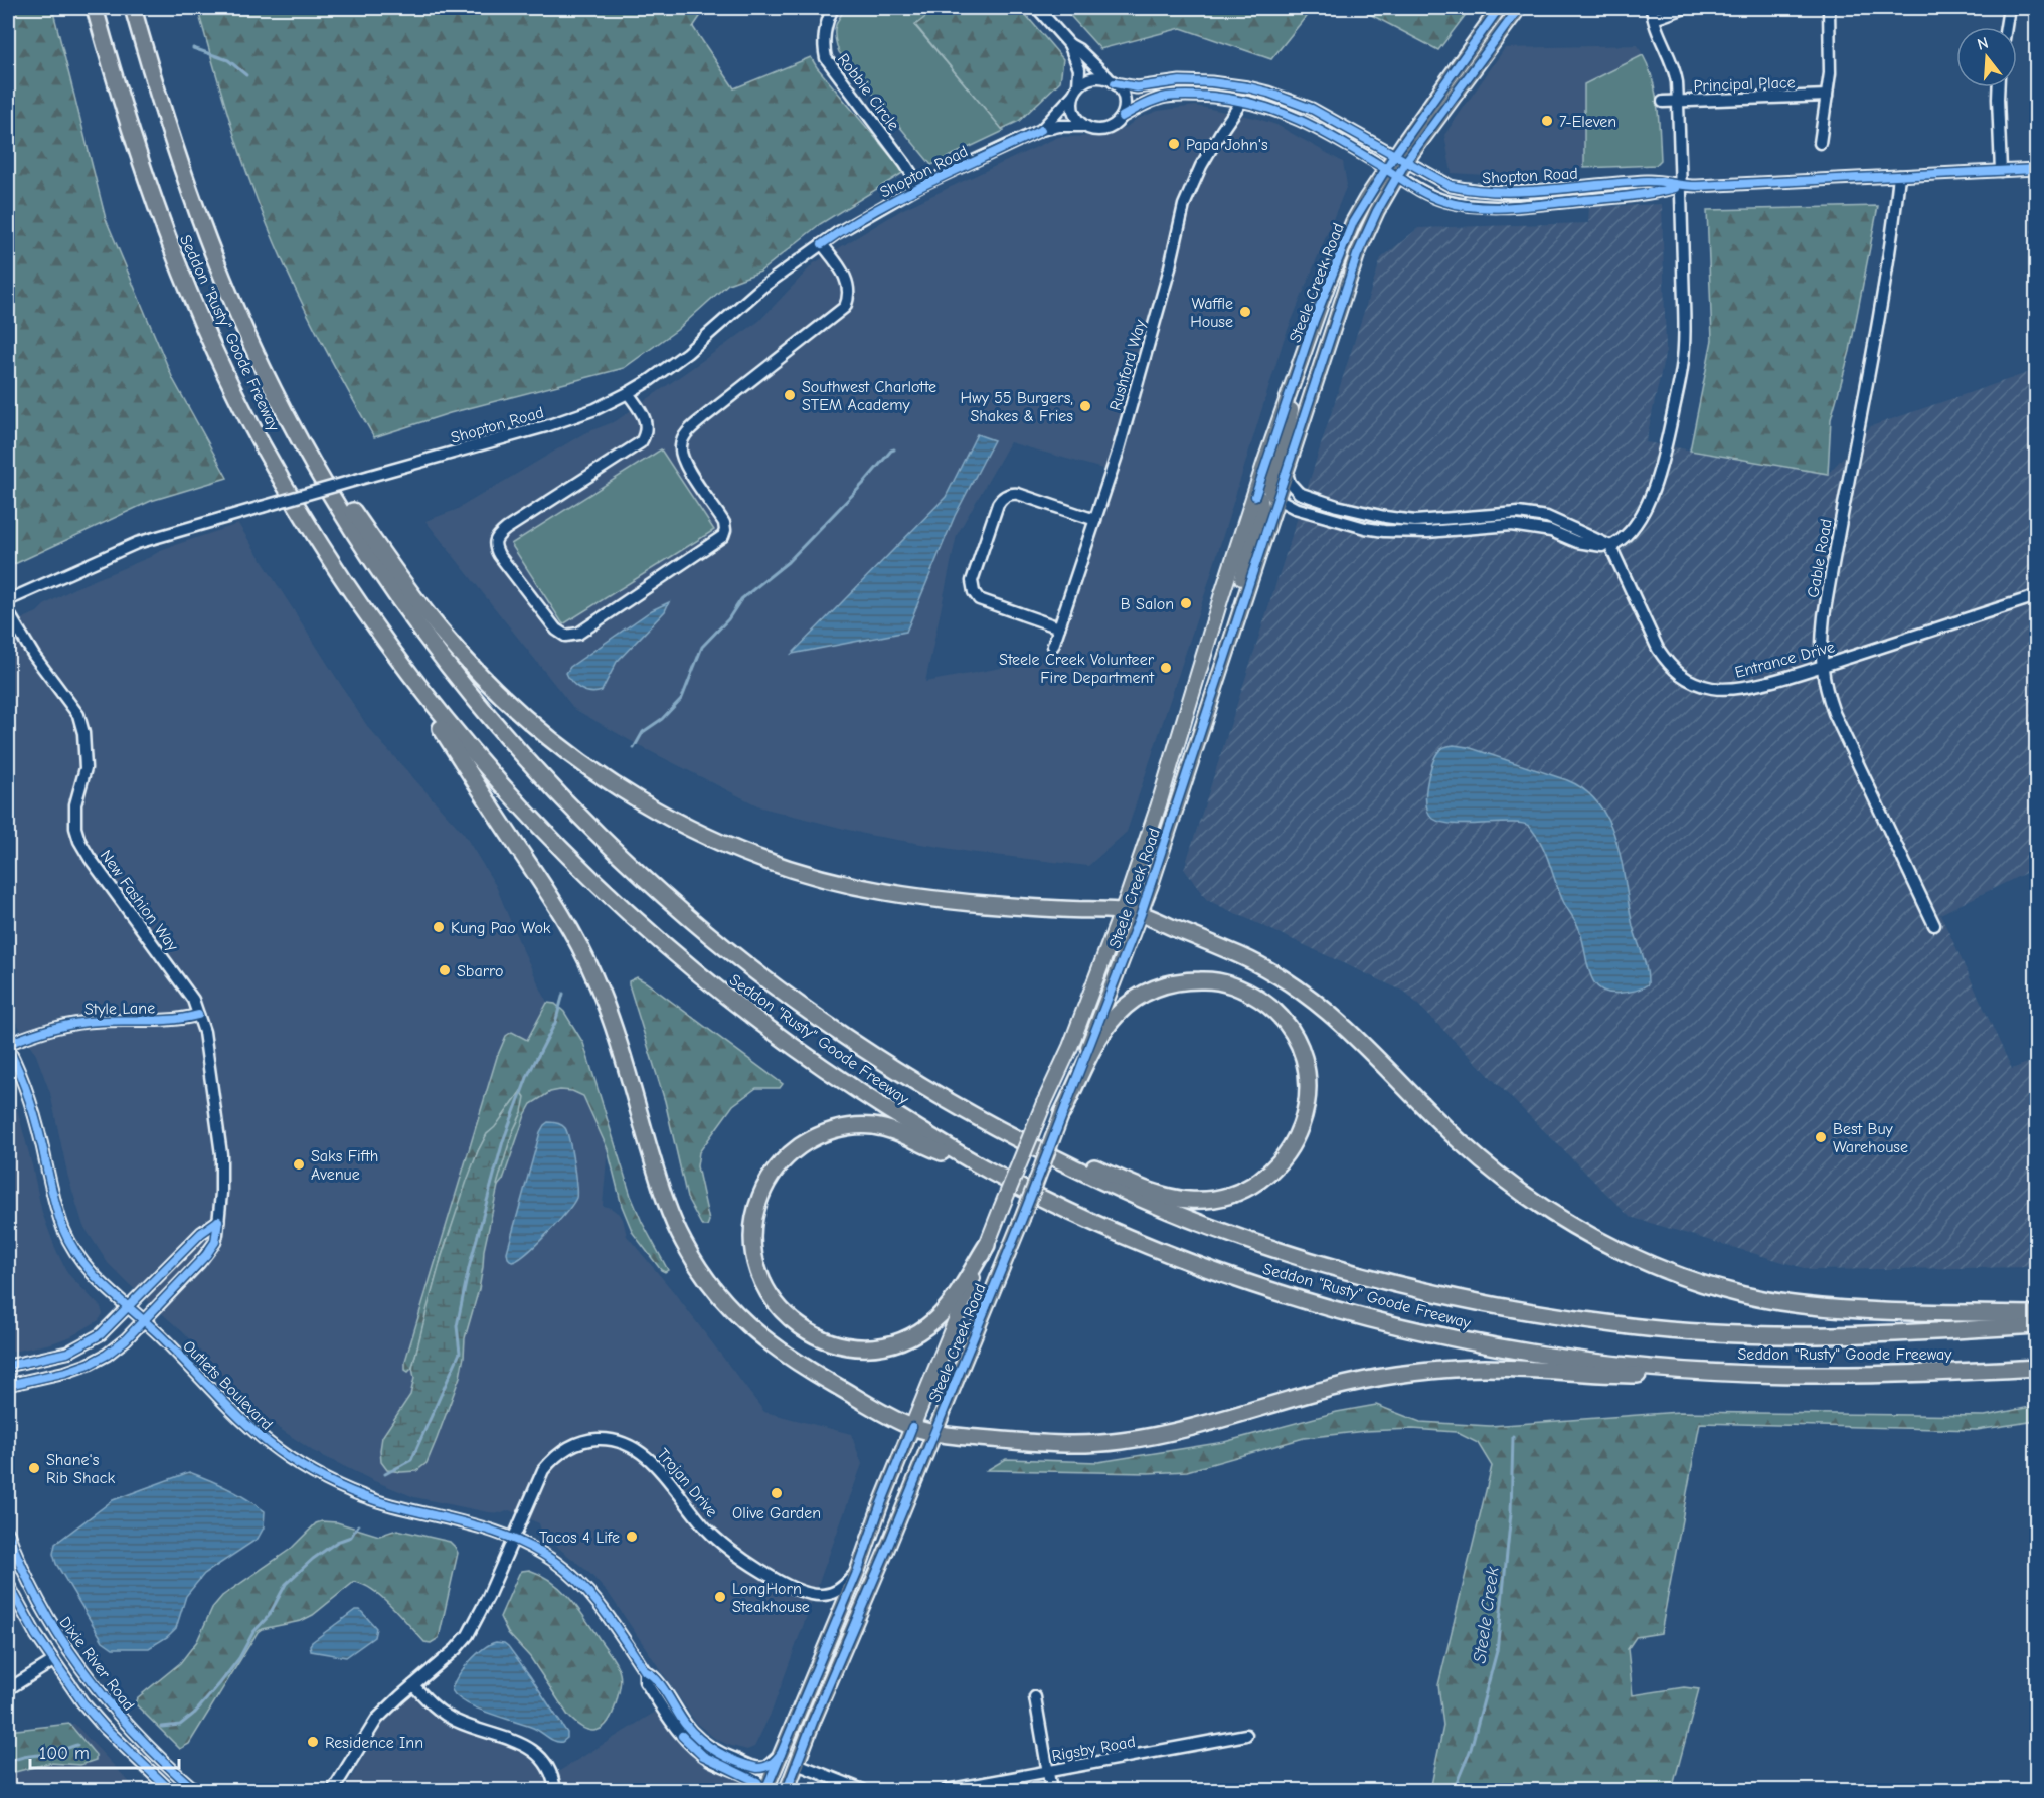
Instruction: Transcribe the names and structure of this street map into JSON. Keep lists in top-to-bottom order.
{
  "streets": {
    "highway": ["Seddon \"Rusty\" Goode Freeway"],
    "main road": ["Steele Creek Road"],
    "street": [
      "Principal Place",
      "Robbie Circle",
      "Shopton Road",
      "Rushford Way",
      "Gable Road",
      "Entrance Drive",
      "New Fashion Way",
      "Style Lane",
      "Outlets Boulevard",
      "Trojan Drive",
      "Dixie River Road",
      "Rigsby Road"
    ]
  },
  "crossings": [
    ["Robbie Circle", "Shopton Road"],
    ["Shopton Road", "Steele Creek Road"],
    ["Shopton Road", "Rushford Way"],
    ["Shopton Road", "Gable Road"],
    ["Steele Creek Road", "Outlets Boulevard"],
    ["Steele Creek Road", "Trojan Drive"],
    ["Gable Road", "Entrance Drive"],
    ["New Fashion Way", "Style Lane"],
    ["New Fashion Way", "Outlets Boulevard"],
    ["Style Lane", "Outlets Boulevard"],
    ["Outlets Boulevard", "Trojan Drive"]
  ],
  "water": ["Steele Creek"],
  "places": [
    "7-Eleven",
    "Papa John's",
    "Waffle House",
    "Southwest Charlotte STEM Academy",
    "Hwy 55 Burgers, Shakes & Fries",
    "B Salon",
    "Steele Creek Volunteer Fire Department",
    "Kung Pao Wok",
    "Sbarro",
    "Best Buy Warehouse",
    "Saks Fifth Avenue",
    "Shane's Rib Shack",
    "Olive Garden",
    "Tacos 4 Life",
    "LongHorn Steakhouse",
    "Residence Inn"
  ],
  "scale_bar": "100 m",
  "north": "top"
}
